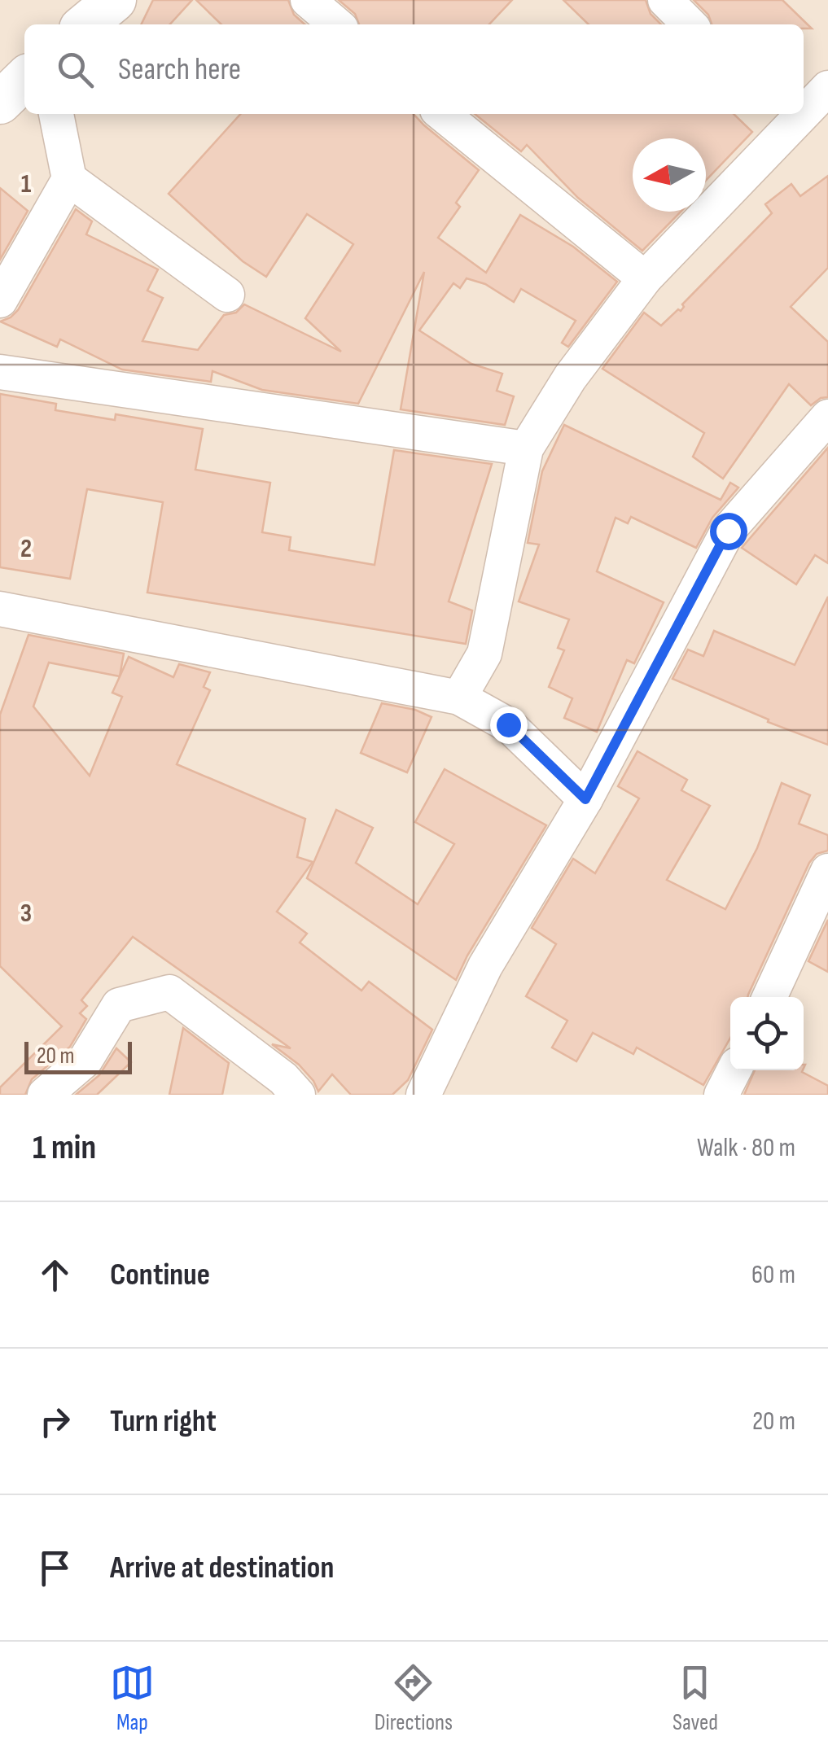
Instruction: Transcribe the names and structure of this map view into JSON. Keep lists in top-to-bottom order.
{
  "scale_bar": "20 m",
  "north": "left",
  "page": {
    "search": "Search here",
    "scale": "20 m",
    "heading": ["1 min", "Walk · 80 m"],
    "list": [
      ["Continue", "60 m"],
      ["Turn right", "20 m"],
      "Arrive at destination"
    ],
    "nav": ["Map", "Directions", "Saved"]
  },
  "grid": {
    "rows": ["1", "2", "3"]
  }
}
